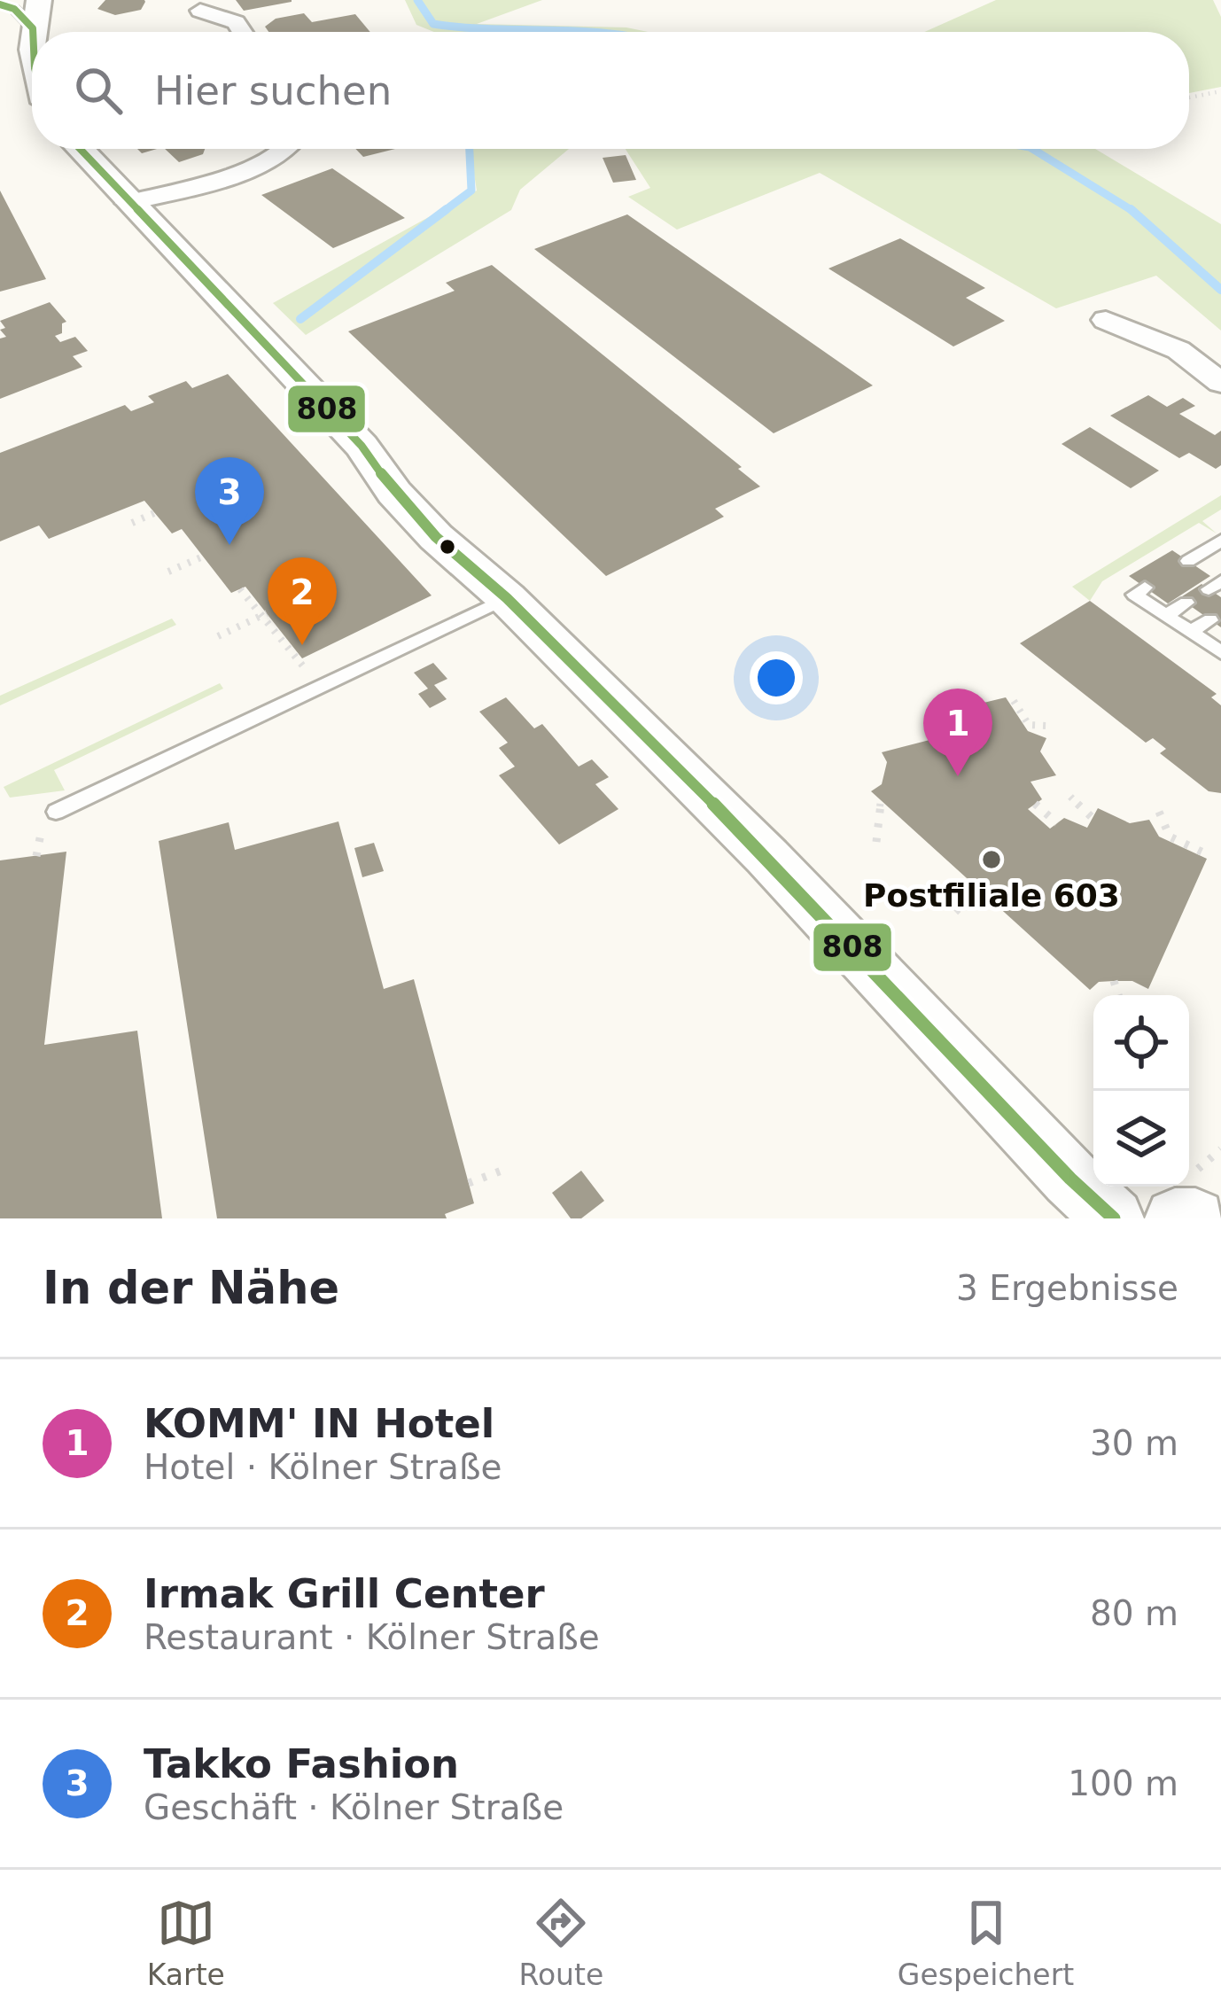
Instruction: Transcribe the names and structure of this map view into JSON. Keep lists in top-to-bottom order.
{
  "places": ["Postfiliale 603"],
  "lines": ["transit line 808"],
  "page": {
    "search": "Hier suchen",
    "pins": ["3", "2", "1"],
    "heading": ["In der Nähe", "3 Ergebnisse"],
    "list": [
      {
        "mark": "1",
        "name": "KOMM' IN Hotel",
        "note": "Hotel · Kölner Straße",
        "value": "30 m"
      },
      {
        "mark": "2",
        "name": "Irmak Grill Center",
        "note": "Restaurant · Kölner Straße",
        "value": "80 m"
      },
      {
        "mark": "3",
        "name": "Takko Fashion",
        "note": "Geschäft · Kölner Straße",
        "value": "100 m"
      }
    ],
    "nav": ["Karte", "Route", "Gespeichert"]
  }
}
